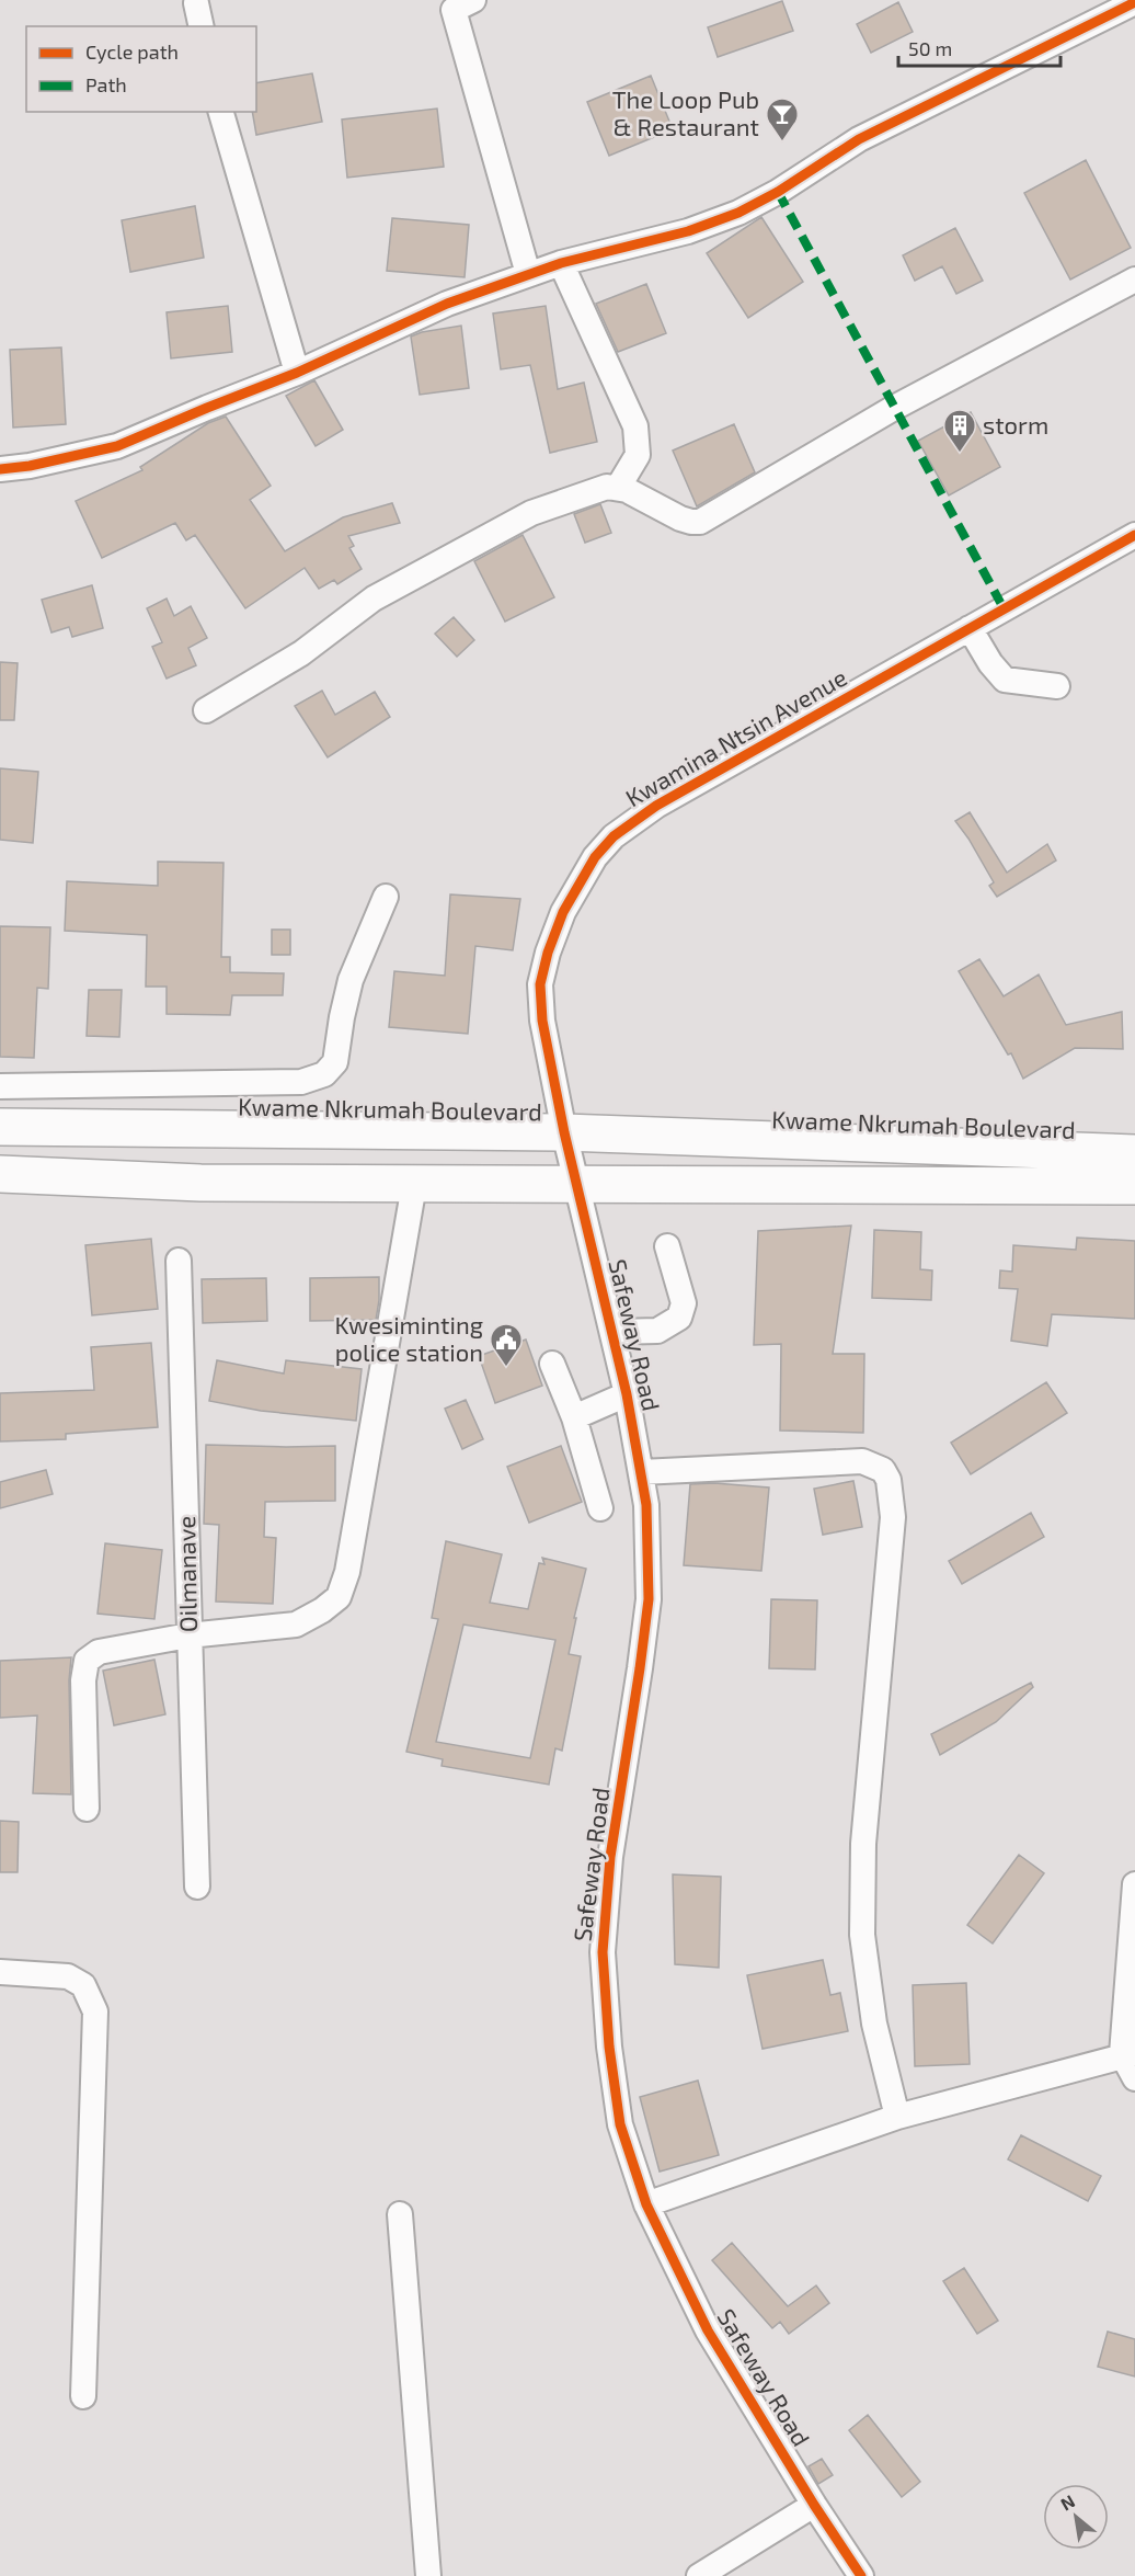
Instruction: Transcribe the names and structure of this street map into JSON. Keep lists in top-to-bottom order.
{
  "streets": {
    "highway": ["Kwame Nkrumah Boulevard"],
    "street": ["Kwamina Ntsin Avenue", "Safeway Road", "Oilmanave"]
  },
  "crossings": [
    ["Kwamina Ntsin Avenue", "Kwame Nkrumah Boulevard"],
    ["Kwamina Ntsin Avenue", "Safeway Road"]
  ],
  "places": {
    "bar": ["The Loop Pub & Restaurant"],
    "building": ["storm"],
    "public building": ["Kwesiminting police station"]
  },
  "legend": ["Cycle path", "Path"],
  "scale_bar": "50 m",
  "north": "top left"
}
